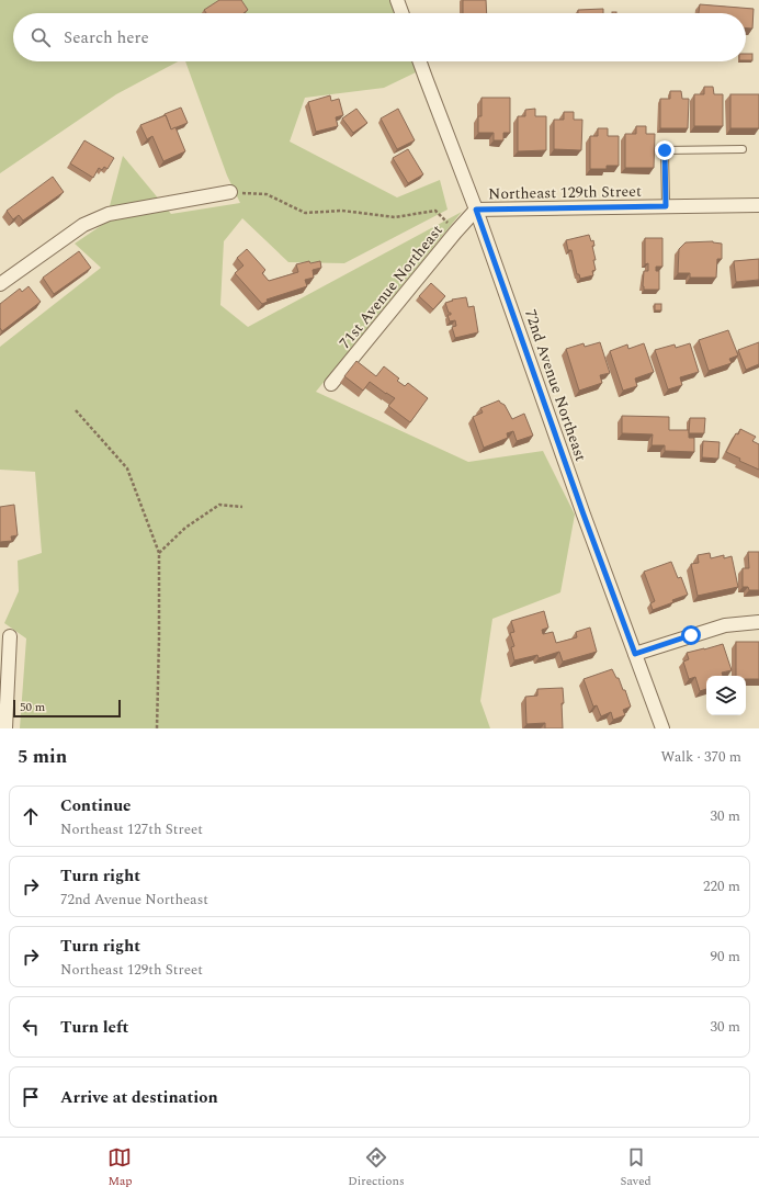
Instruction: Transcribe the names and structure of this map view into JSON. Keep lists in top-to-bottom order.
{
  "streets": {
    "street": ["Northeast 129th Street", "71st Avenue Northeast", "72nd Avenue Northeast"]
  },
  "crossings": [
    ["Northeast 129th Street", "71st Avenue Northeast"],
    ["Northeast 129th Street", "72nd Avenue Northeast"],
    ["71st Avenue Northeast", "72nd Avenue Northeast"]
  ],
  "scale_bar": "50 m",
  "page": {
    "search": "Search here",
    "scale": "50 m",
    "heading": ["5 min", "Walk · 370 m"],
    "list": [
      ["Continue", "Northeast 127th Street", "30 m"],
      ["Turn right", "72nd Avenue Northeast", "220 m"],
      ["Turn right", "Northeast 129th Street", "90 m"],
      ["Turn left", "30 m"],
      "Arrive at destination"
    ],
    "nav": ["Map", "Directions", "Saved"]
  }
}
